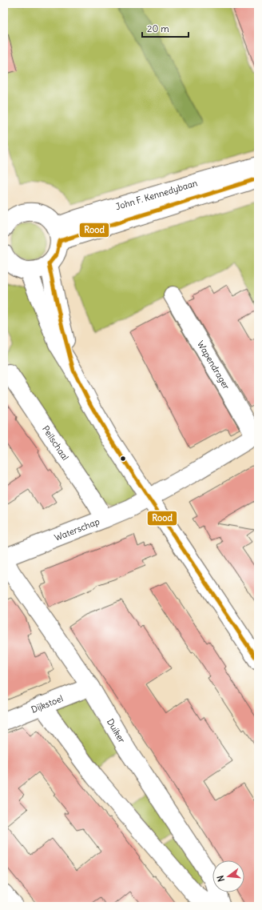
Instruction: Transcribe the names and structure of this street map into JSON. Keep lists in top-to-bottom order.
{
  "streets": {
    "street": [
      "John F. Kennedybaan",
      "Wapendrager",
      "Peilschaal",
      "Waterschap",
      "Dijkstoel",
      "Duiker"
    ]
  },
  "crossings": [
    ["Wapendrager", "Waterschap"],
    ["Peilschaal", "Waterschap"],
    ["Waterschap", "Duiker"],
    ["Dijkstoel", "Duiker"]
  ],
  "lines": ["transit line Rood"],
  "scale_bar": "20 m",
  "north": "left"
}
